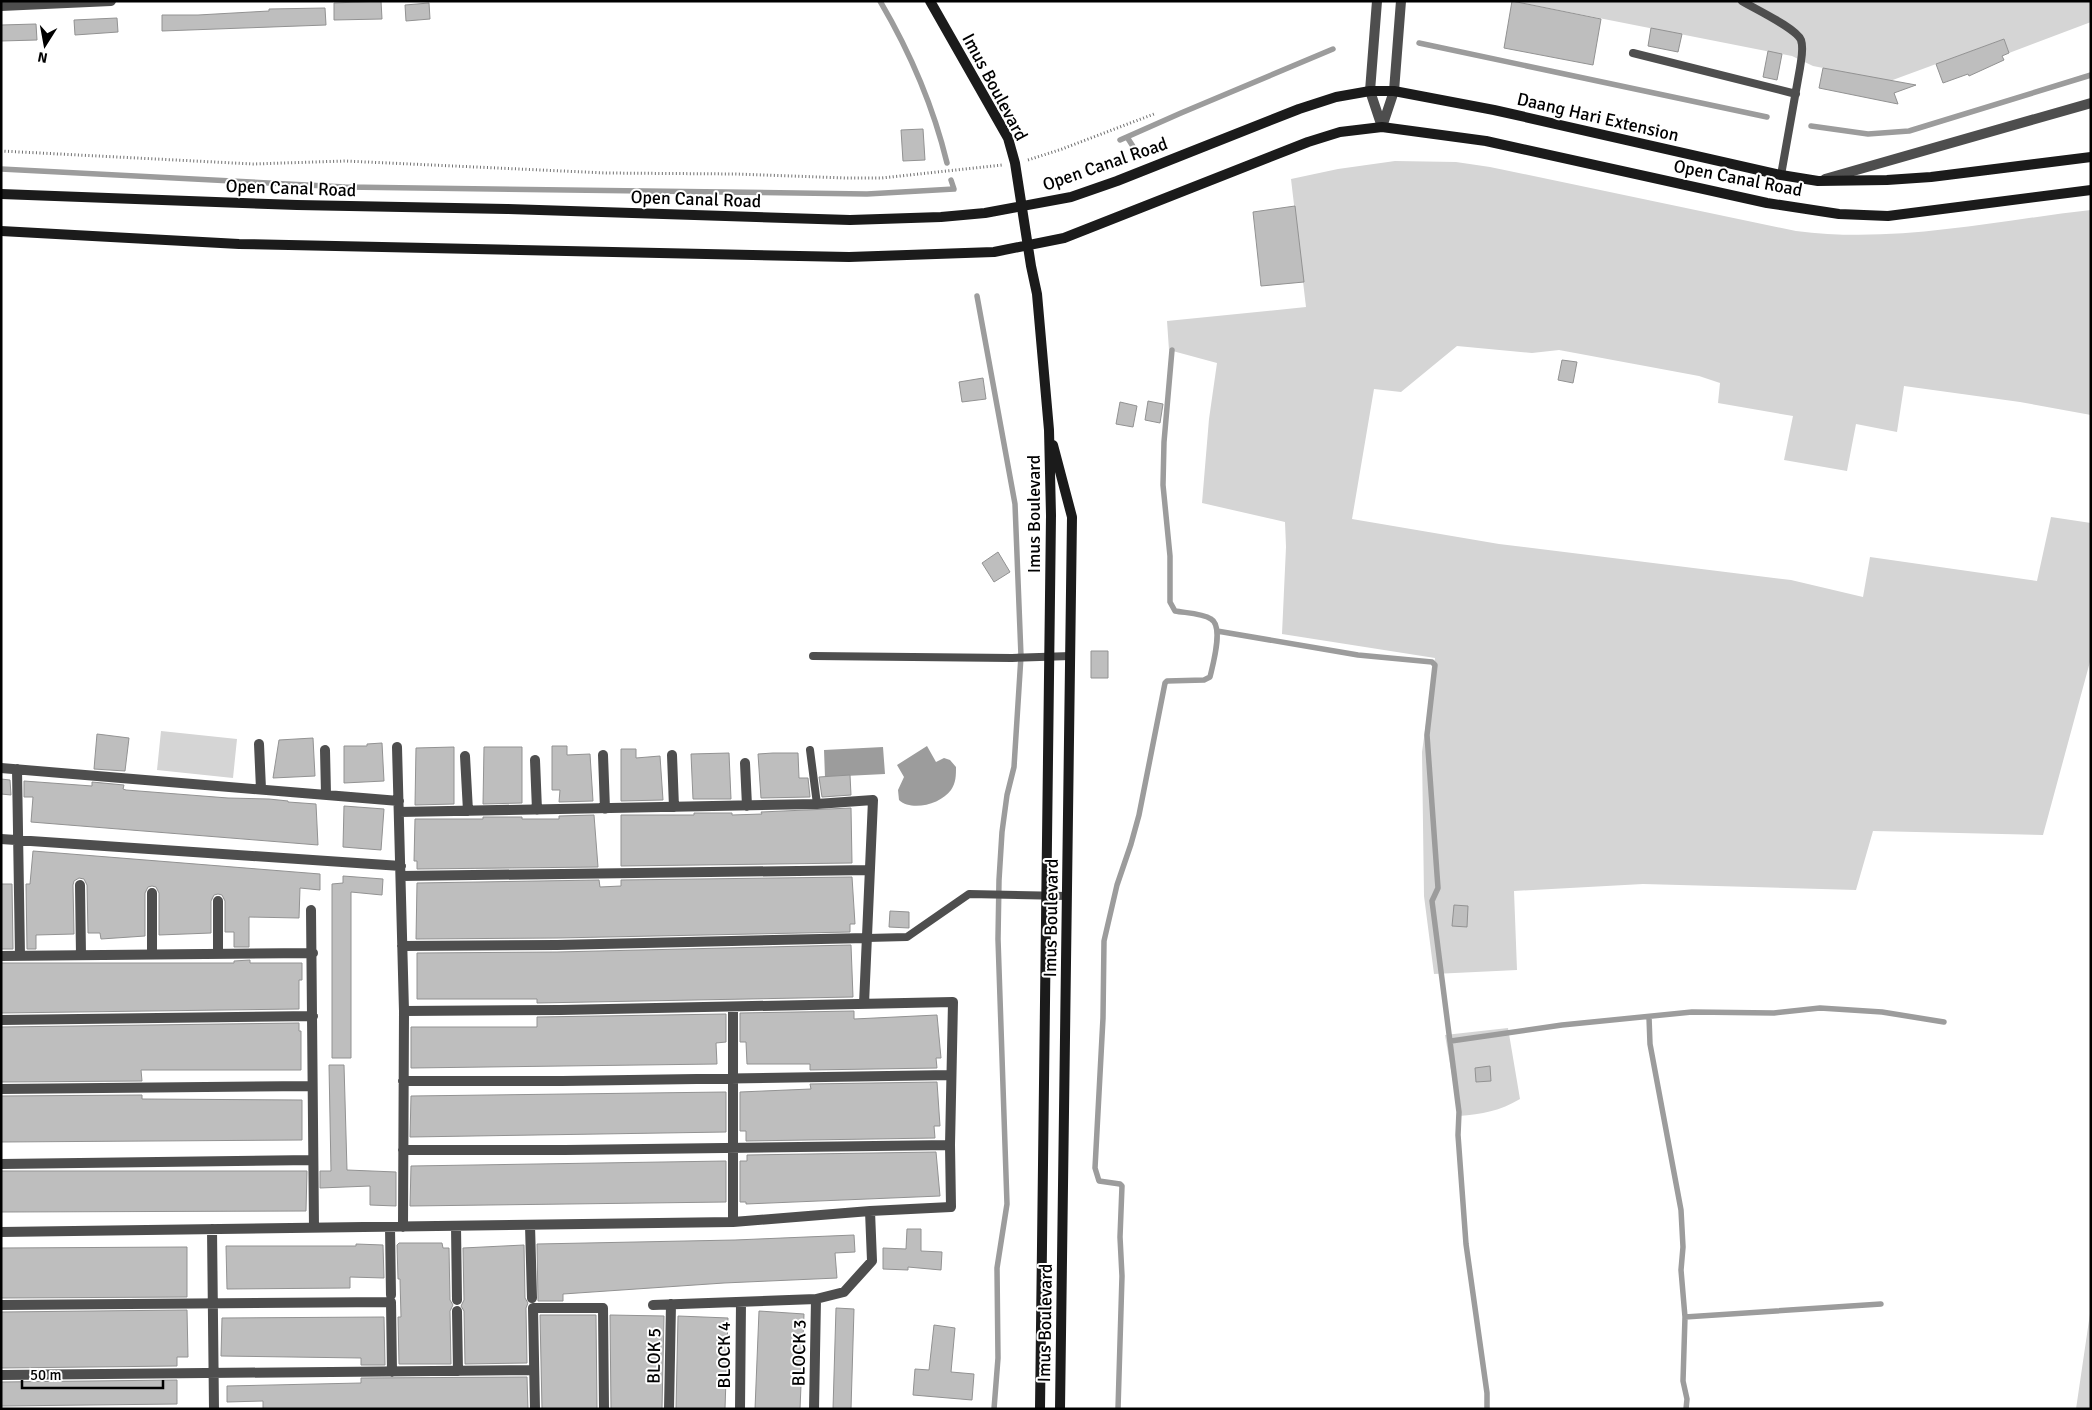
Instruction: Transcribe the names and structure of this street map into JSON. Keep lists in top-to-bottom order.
{
  "streets": {
    "main road": ["Imus Boulevard", "Daang Hari Extension", "Open Canal Road"],
    "street": ["BLOCK 3", "BLOCK 4", "BLOK 5"]
  },
  "crossings": [
    ["Imus Boulevard", "Open Canal Road"],
    ["Daang Hari Extension", "Open Canal Road"]
  ],
  "scale_bar": "50 m",
  "north": "bottom"
}
